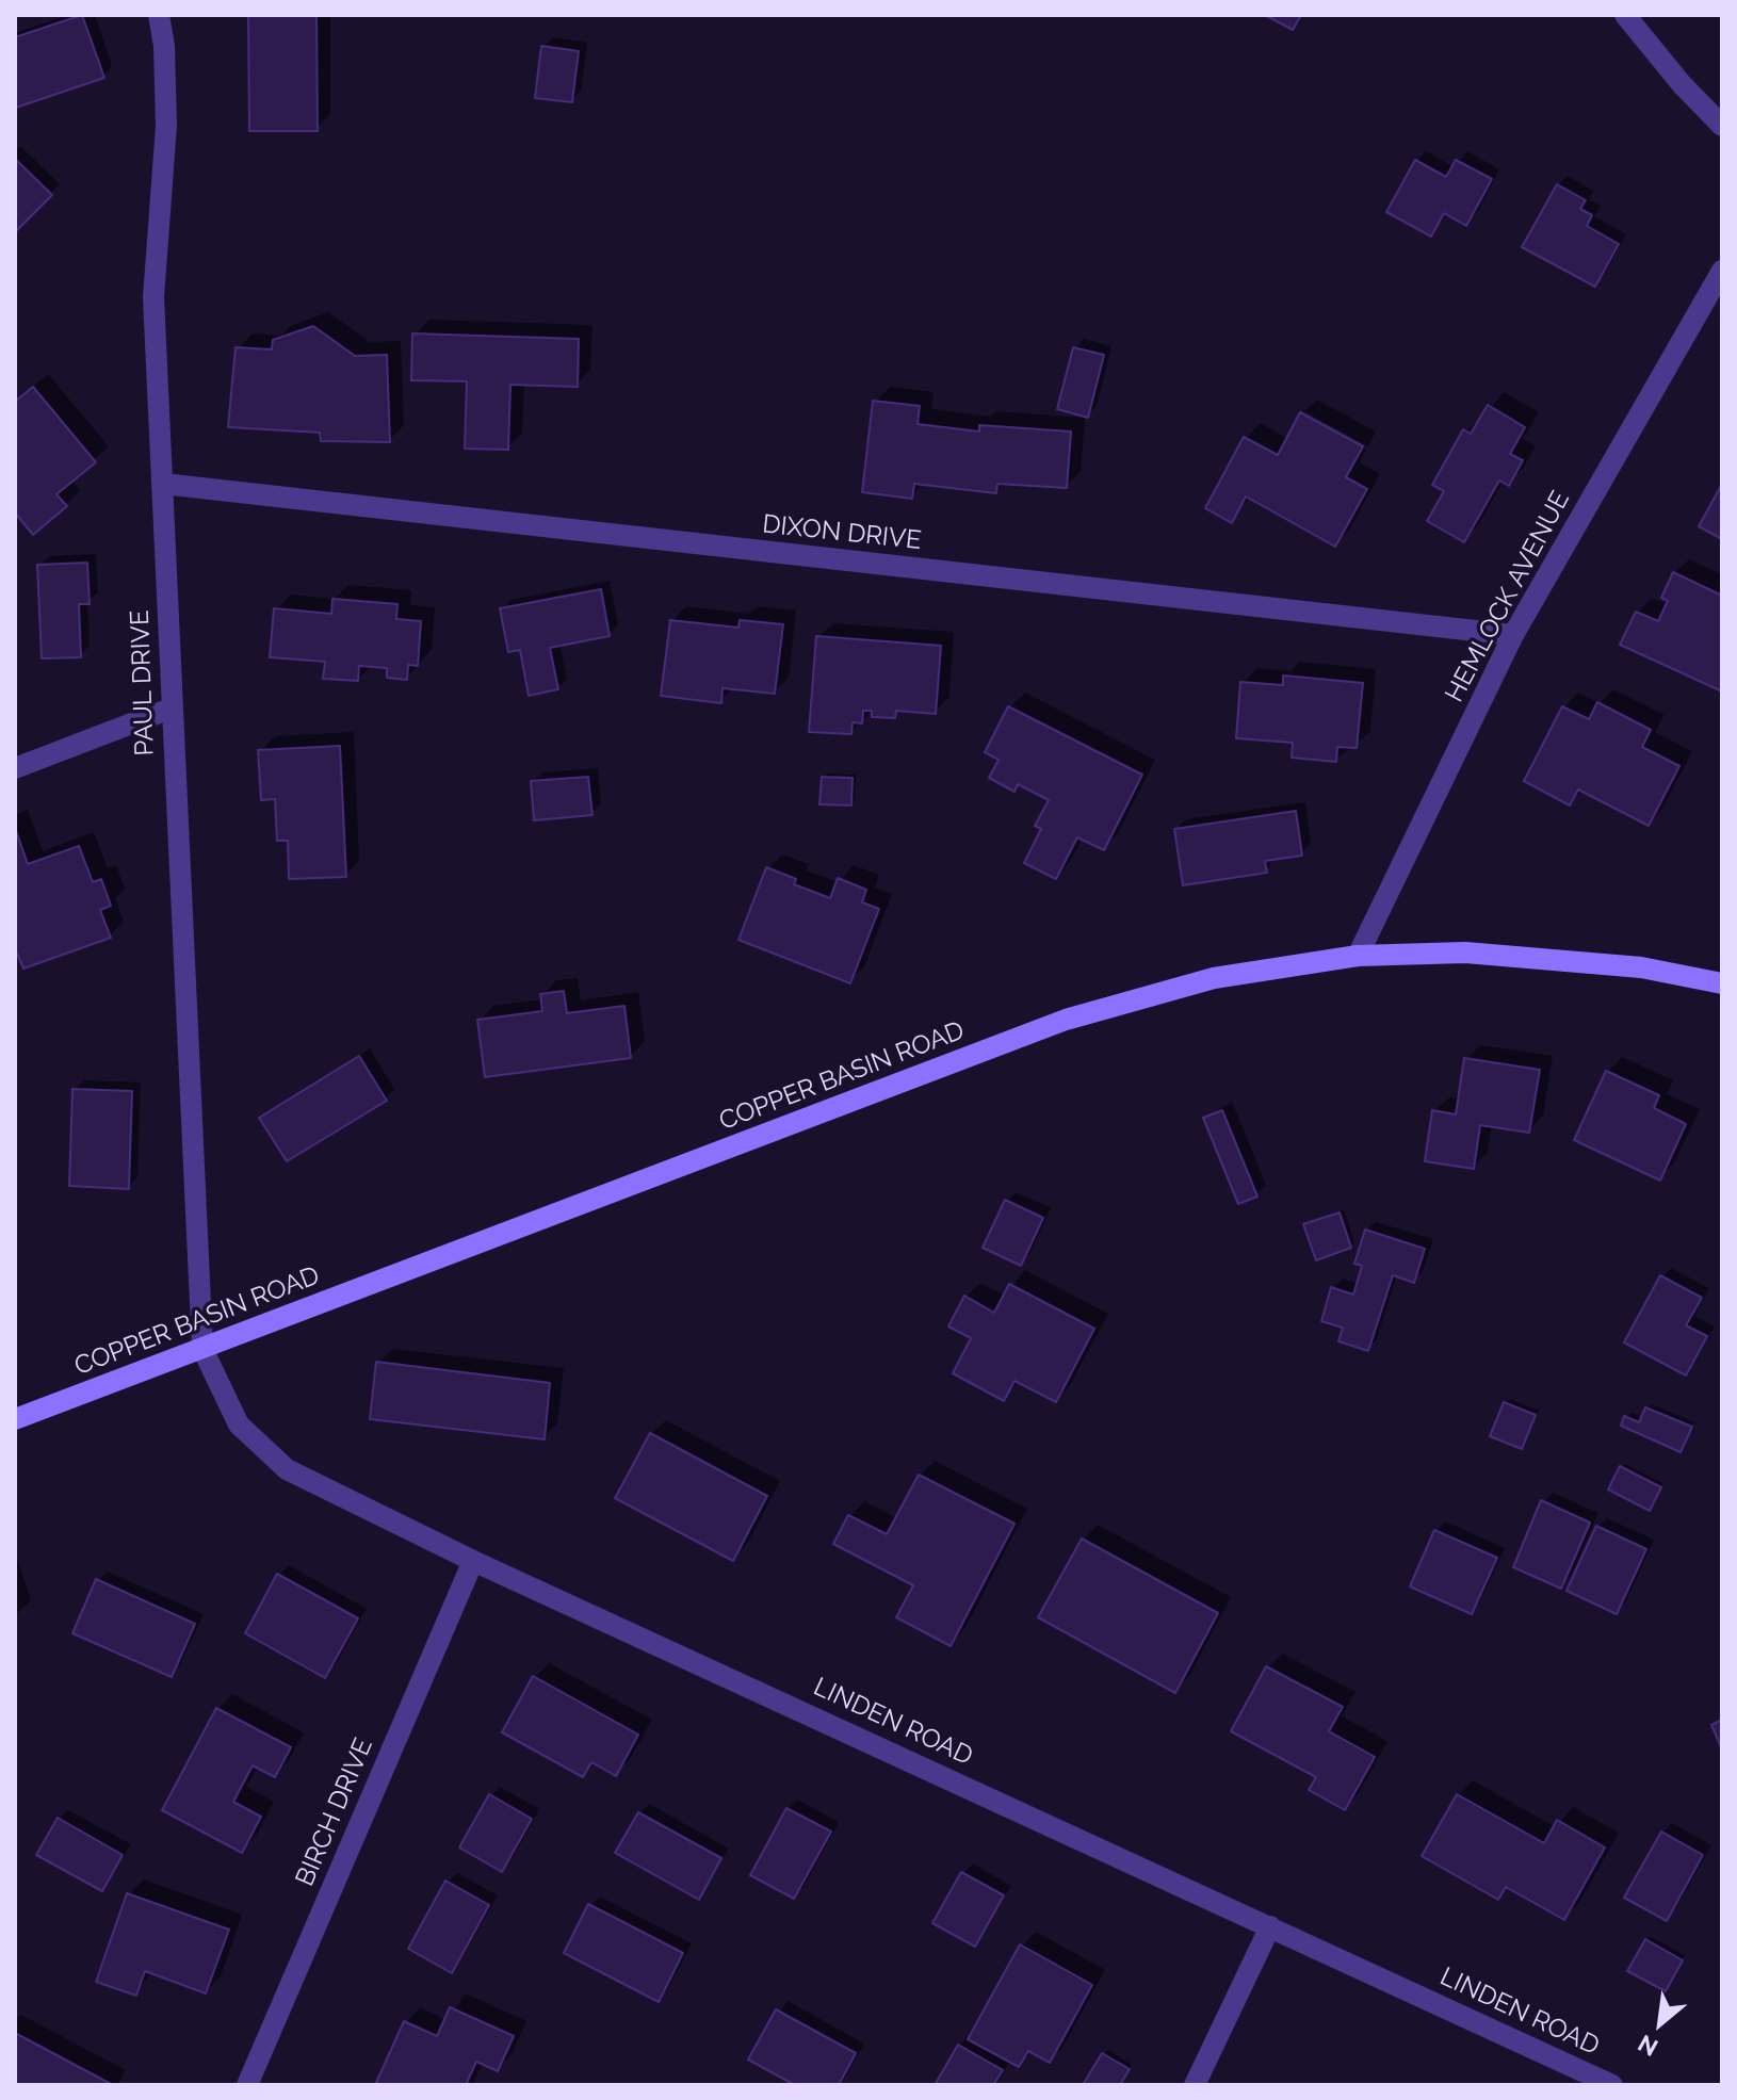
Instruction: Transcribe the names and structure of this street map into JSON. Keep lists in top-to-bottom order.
{
  "streets": {
    "street": [
      "DIXON DRIVE",
      "HEMLOCK AVENUE",
      "PAUL DRIVE",
      "COPPER BASIN ROAD",
      "LINDEN ROAD",
      "BIRCH DRIVE"
    ]
  },
  "crossings": [
    ["DIXON DRIVE", "HEMLOCK AVENUE"],
    ["DIXON DRIVE", "PAUL DRIVE"],
    ["HEMLOCK AVENUE", "COPPER BASIN ROAD"],
    ["PAUL DRIVE", "COPPER BASIN ROAD"],
    ["PAUL DRIVE", "LINDEN ROAD"],
    ["COPPER BASIN ROAD", "LINDEN ROAD"],
    ["LINDEN ROAD", "BIRCH DRIVE"]
  ],
  "north": "bottom left"
}
